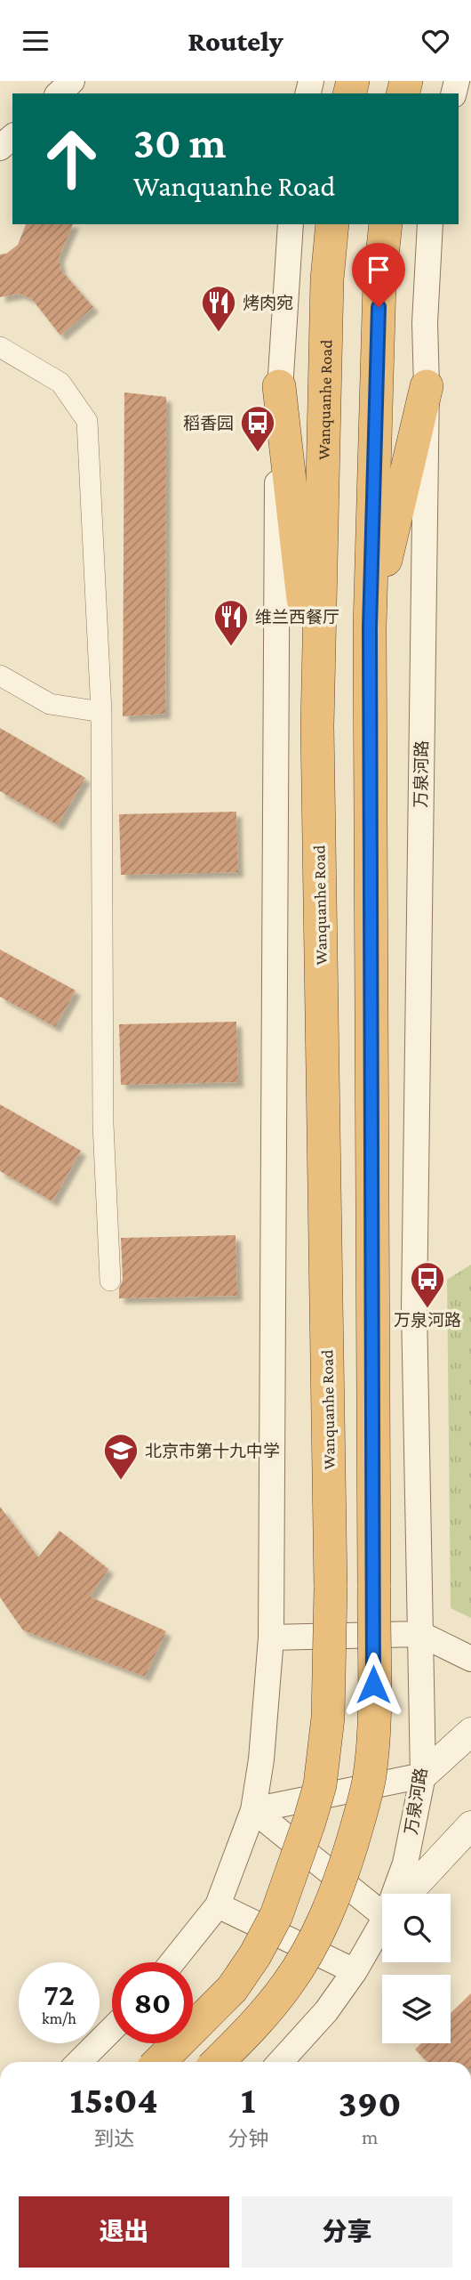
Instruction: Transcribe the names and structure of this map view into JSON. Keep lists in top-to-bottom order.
{
  "streets": {
    "highway": ["Wanquanhe Road"],
    "street": ["万泉河路"]
  },
  "places": {
    "restaurant": ["烤肉宛", "维兰西餐厅"],
    "bus stop": ["稻香园", "万泉河路"],
    "school or university": ["北京市第十九中学"]
  },
  "page": {
    "header": "Routely",
    "turn": ["30 m", "Wanquanhe Road"],
    "speed": "72 km/h",
    "limit": "80",
    "eta": [
      "15:04",
      "到达",
      "1",
      "分钟",
      "390",
      "m"
    ],
    "buttons": ["退出", "分享"]
  }
}
